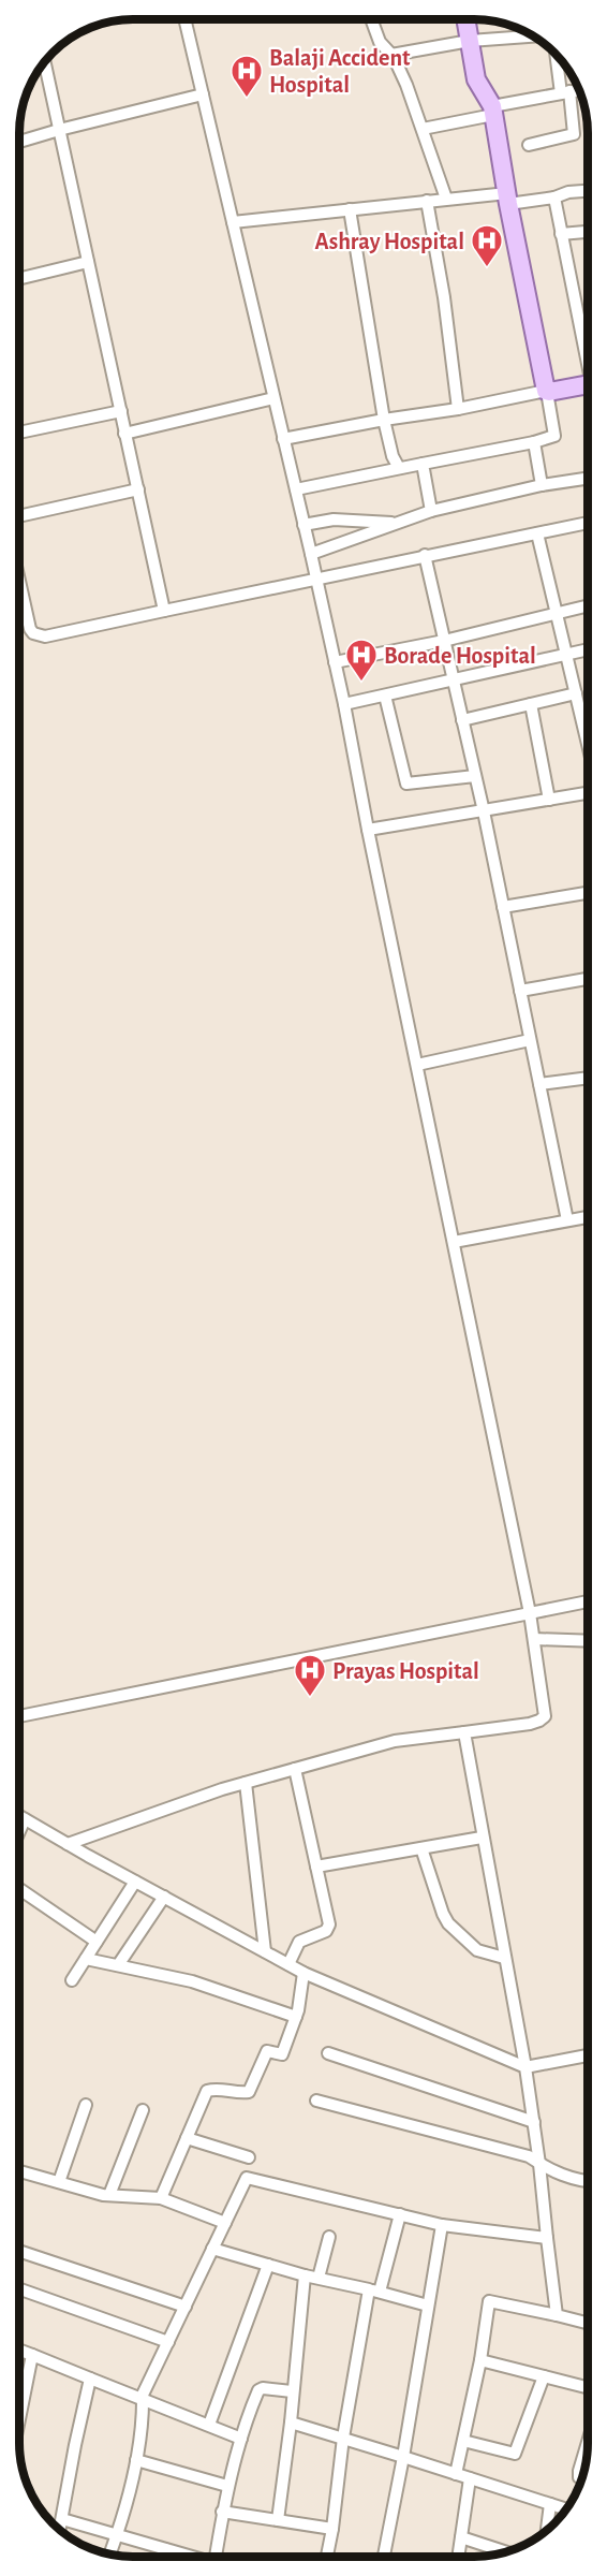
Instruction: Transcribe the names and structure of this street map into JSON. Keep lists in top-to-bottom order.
{
  "places": {
    "hospital": [
      "Balaji Accident Hospital",
      "Ashray Hospital",
      "Borade Hospital",
      "Prayas Hospital"
    ]
  }
}
